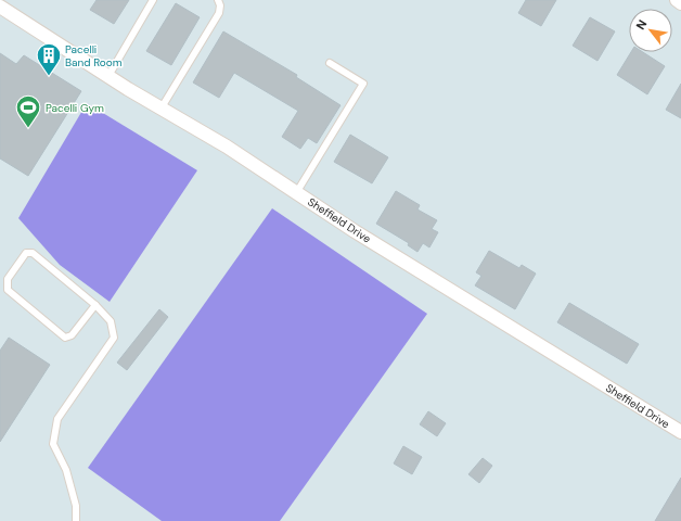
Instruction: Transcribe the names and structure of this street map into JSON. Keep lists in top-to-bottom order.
{
  "streets": {
    "street": ["Sheffield Drive"]
  },
  "places": {
    "building": ["Pacelli Band Room"],
    "sports": ["Pacelli Gym"]
  },
  "north": "top left"
}
